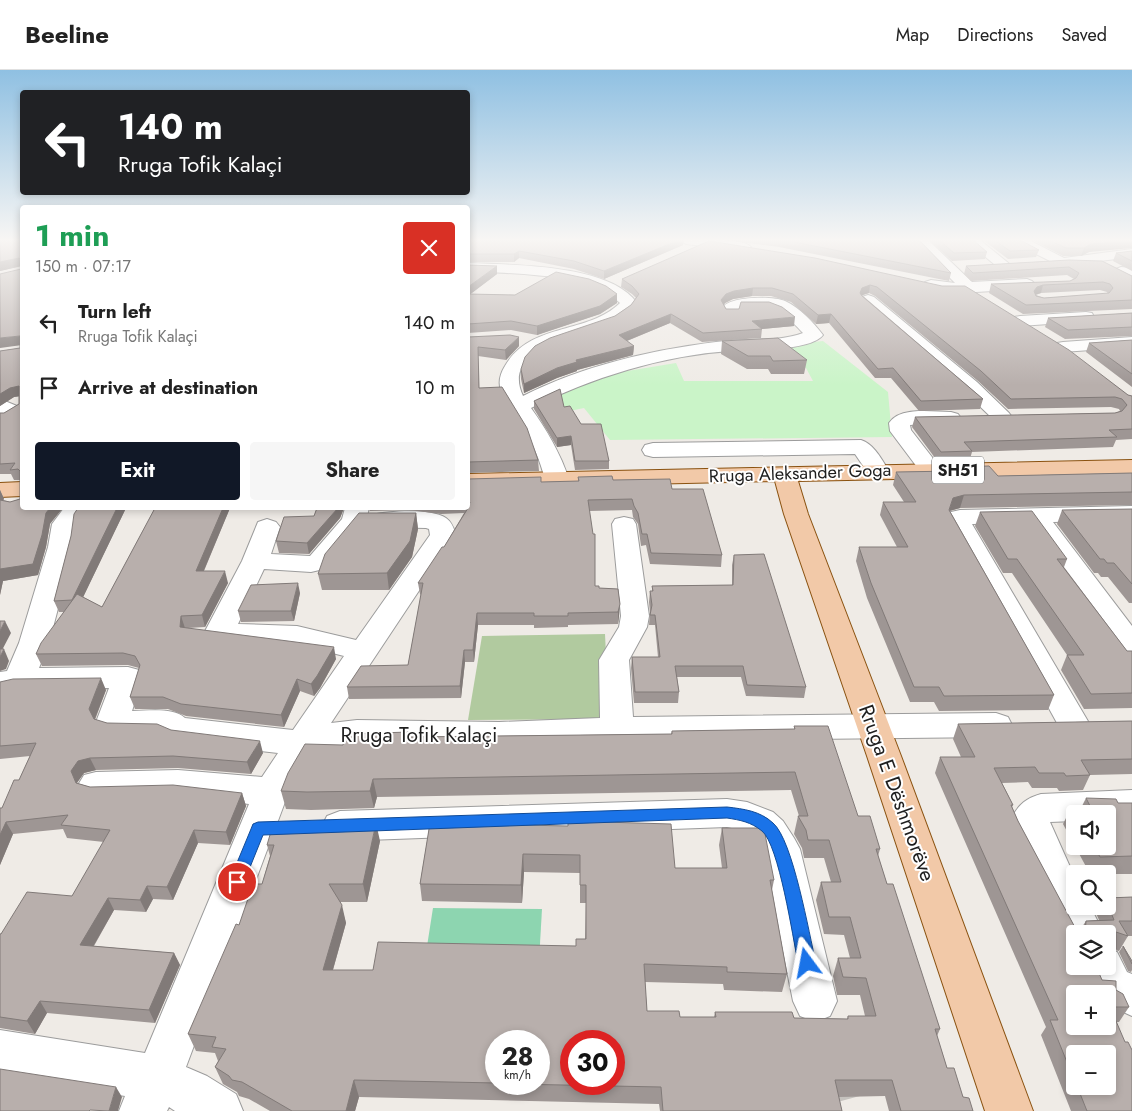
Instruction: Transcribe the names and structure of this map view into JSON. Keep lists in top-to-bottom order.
{
  "streets": {
    "main road": ["SH51", "Rruga Aleksander Goga", "Rruga E Dëshmorëve"],
    "street": ["Rruga Tofik Kalaçi"]
  },
  "crossings": [
    ["Rruga Aleksander Goga", "Rruga E Dëshmorëve"],
    ["Rruga Tofik Kalaçi", "Rruga E Dëshmorëve"]
  ],
  "page": {
    "header": "Beeline",
    "nav": ["Map", "Directions", "Saved"],
    "turn": ["140 m", "Rruga Tofik Kalaçi"],
    "heading": ["1 min", "150 m · 07:17"],
    "list": [
      {
        "name": "Turn left",
        "note": "Rruga Tofik Kalaçi",
        "value": "140 m"
      },
      {
        "name": "Arrive at destination",
        "value": "10 m"
      }
    ],
    "buttons": ["Exit", "Share"],
    "map_buttons": ["+", "−"],
    "speed": "28 km/h",
    "limit": "30"
  }
}
